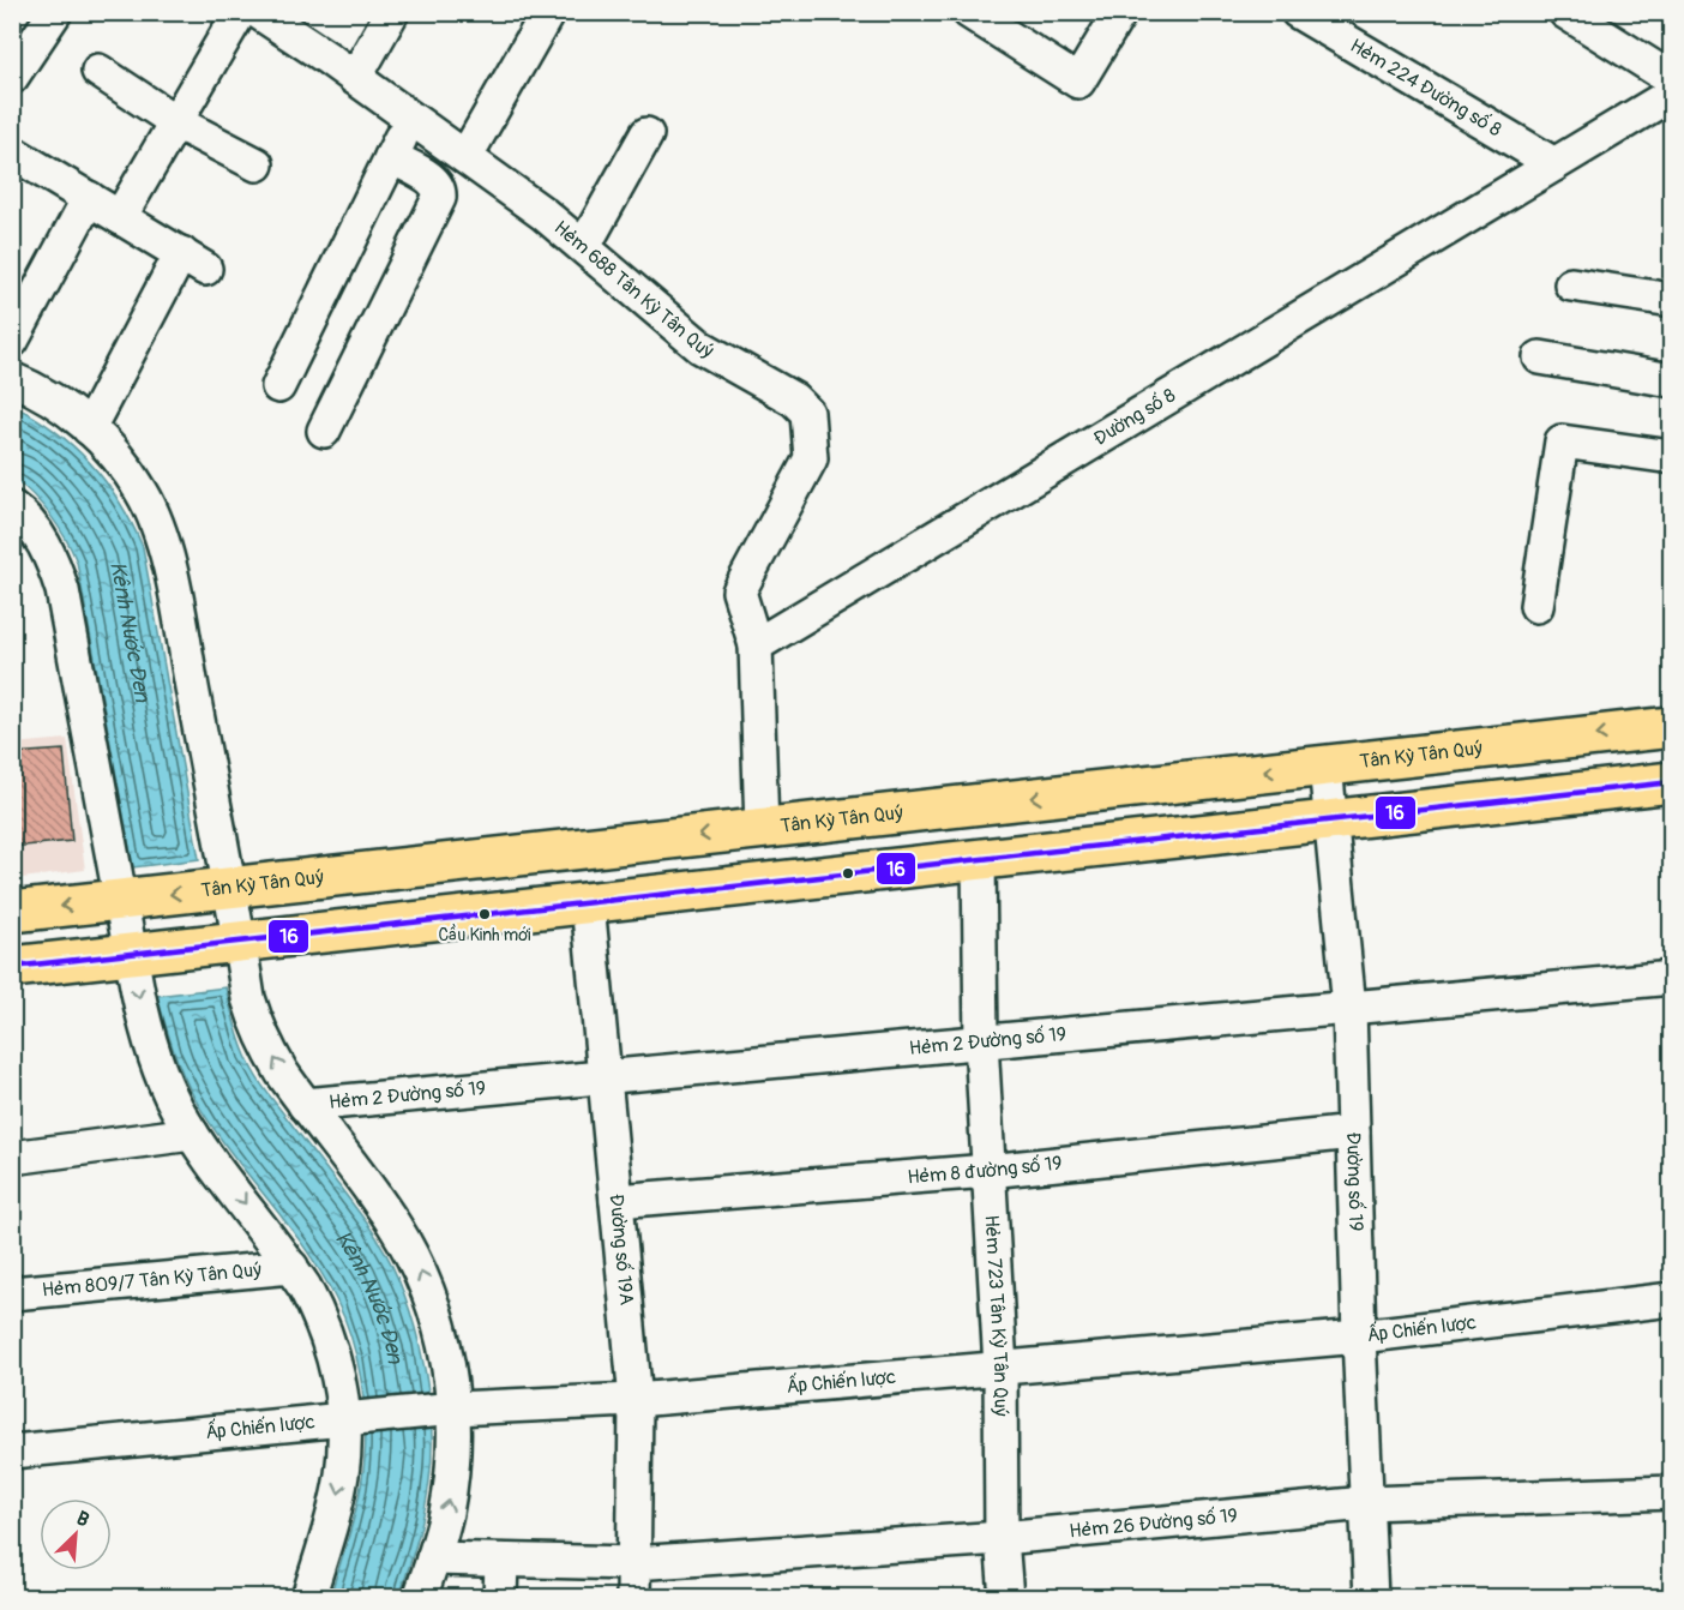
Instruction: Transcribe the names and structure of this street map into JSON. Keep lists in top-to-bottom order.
{
  "streets": {
    "main road": ["Tân Kỳ Tân Quý"],
    "street": [
      "Hẻm 224 Đường số 8",
      "Hẻm 688 Tân Kỳ Tân Quý",
      "Đường số 8",
      "Hẻm 2 Đường số 19",
      "Hẻm 8 đường số 19",
      "Đường số 19",
      "Đường số 19A",
      "Hẻm 809/7 Tân Kỳ Tân Quý",
      "Hẻm 723 Tân Kỳ Tân Quý",
      "Ấp Chiến lược",
      "Hẻm 26 Đường số 19"
    ]
  },
  "crossings": [
    ["Hẻm 224 Đường số 8", "Đường số 8"],
    ["Hẻm 688 Tân Kỳ Tân Quý", "Đường số 8"],
    ["Tân Kỳ Tân Quý", "Đường số 19"],
    ["Hẻm 2 Đường số 19", "Đường số 19"],
    ["Hẻm 2 Đường số 19", "Đường số 19A"],
    ["Hẻm 2 Đường số 19", "Hẻm 723 Tân Kỳ Tân Quý"],
    ["Hẻm 8 đường số 19", "Đường số 19"],
    ["Hẻm 8 đường số 19", "Đường số 19A"],
    ["Hẻm 8 đường số 19", "Hẻm 723 Tân Kỳ Tân Quý"],
    ["Đường số 19", "Ấp Chiến lược"],
    ["Đường số 19", "Hẻm 26 Đường số 19"],
    ["Đường số 19A", "Ấp Chiến lược"],
    ["Đường số 19A", "Hẻm 26 Đường số 19"],
    ["Hẻm 723 Tân Kỳ Tân Quý", "Ấp Chiến lược"],
    ["Hẻm 723 Tân Kỳ Tân Quý", "Hẻm 26 Đường số 19"]
  ],
  "water": ["Kênh Nước Đen"],
  "places": ["Cầu Kinh mới"],
  "lines": ["transit line 16"],
  "north": "top right"
}
